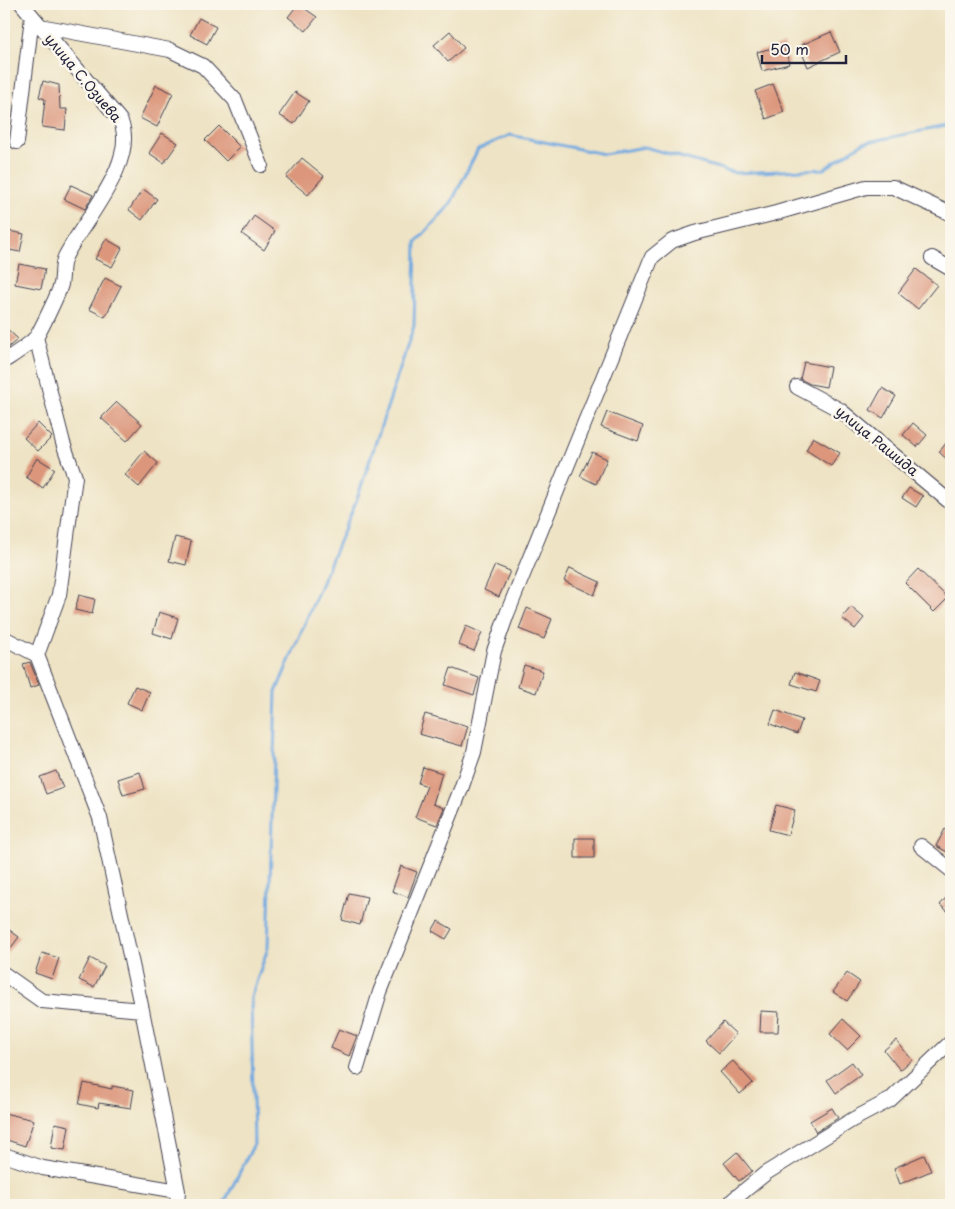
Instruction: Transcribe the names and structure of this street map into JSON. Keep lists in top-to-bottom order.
{
  "streets": {
    "street": ["улица С.Озиева", "улица Рашида"]
  },
  "scale_bar": "50 m"
}
